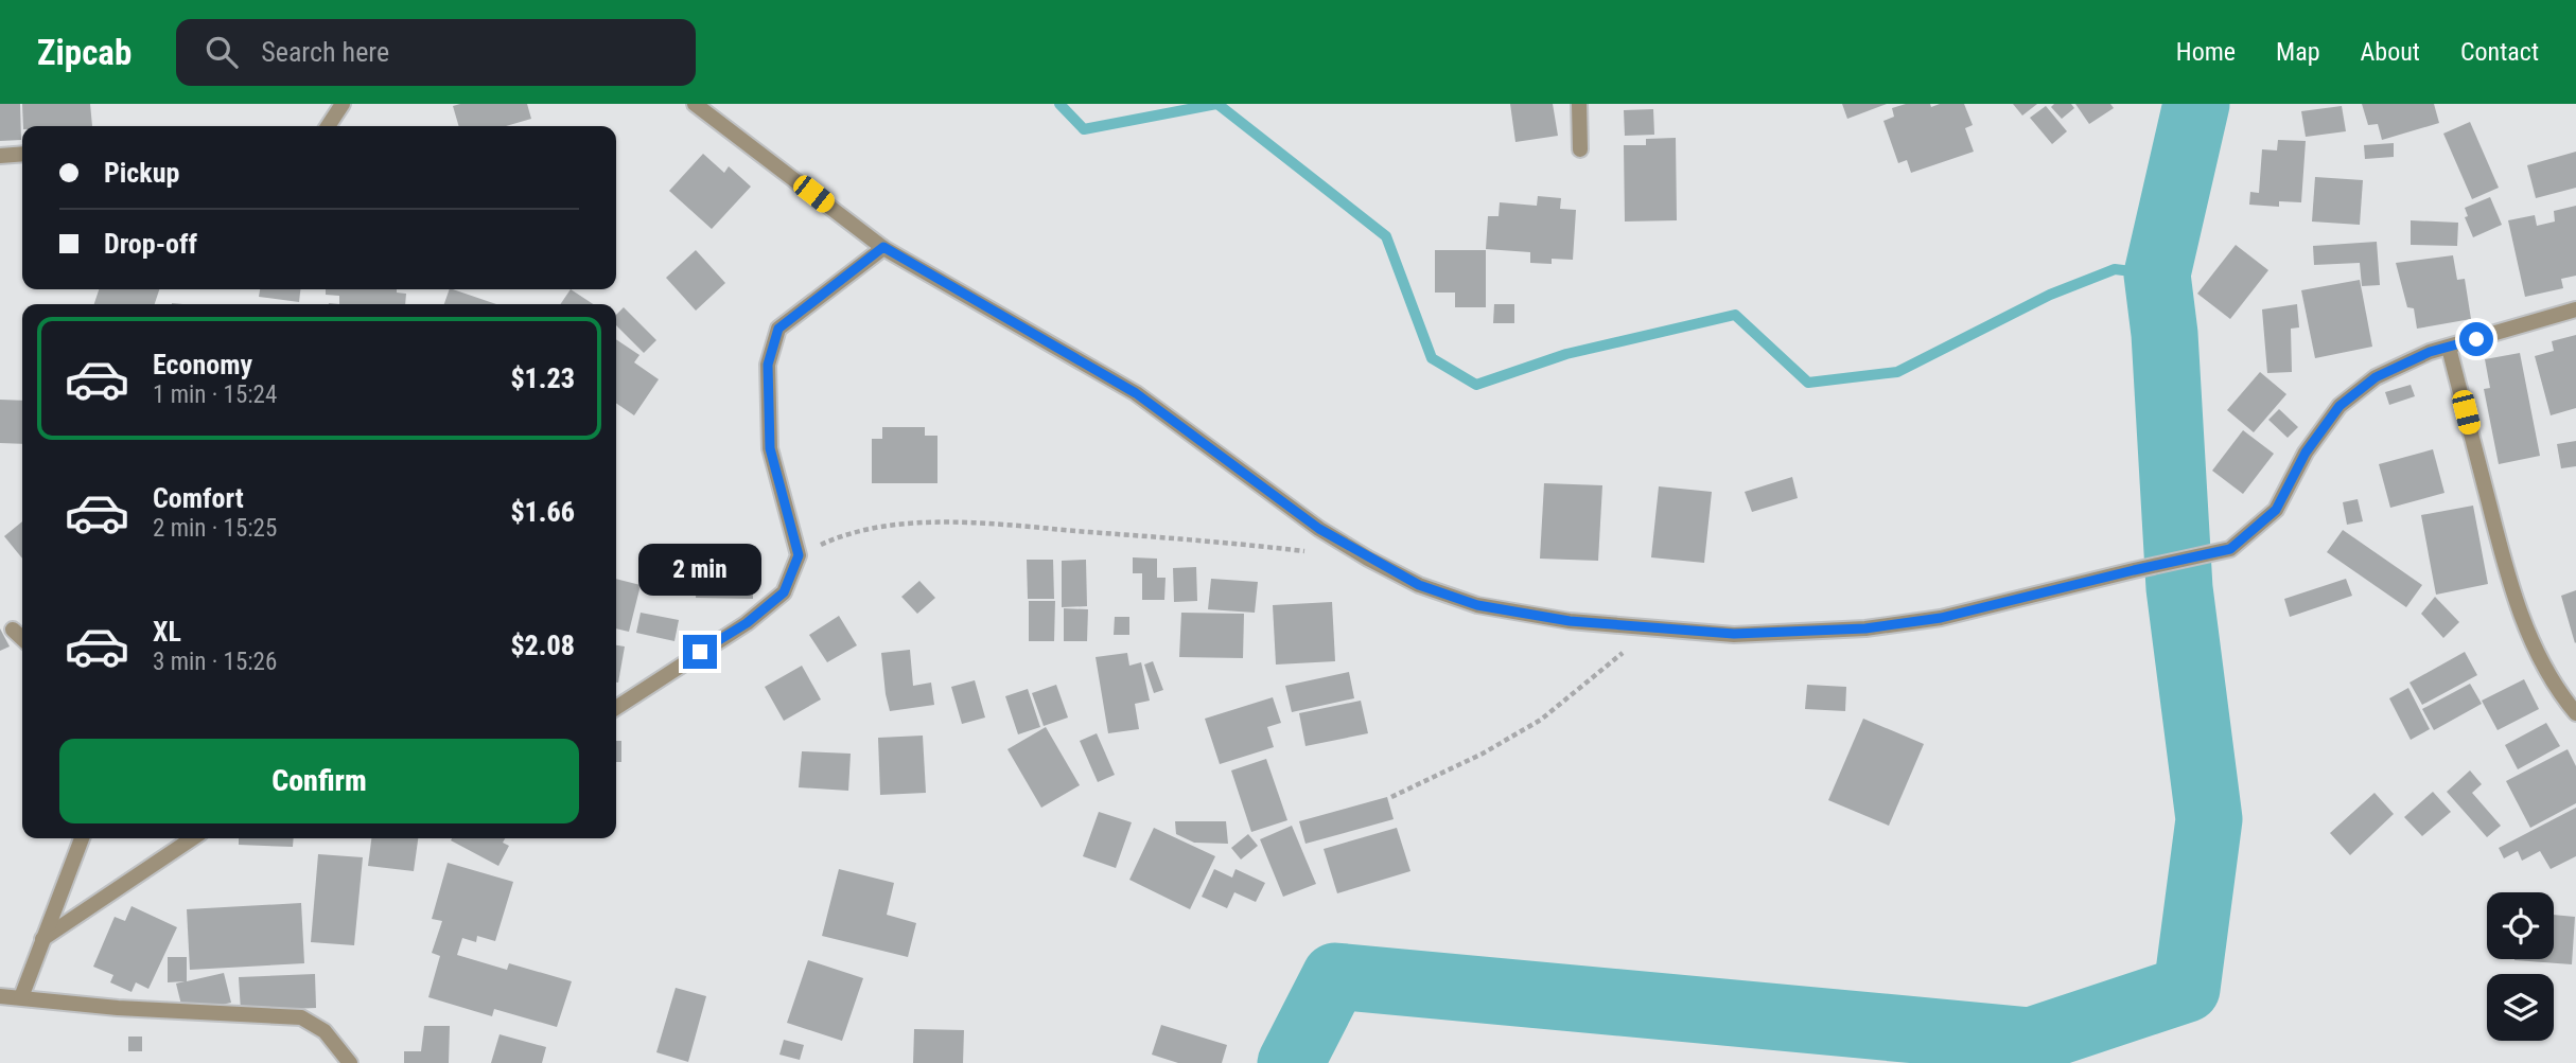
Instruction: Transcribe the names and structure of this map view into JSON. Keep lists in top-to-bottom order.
{
  "page": {
    "header": "Zipcab",
    "search": "Search here",
    "nav": [
      "Home",
      "Map",
      "About",
      "Contact"
    ],
    "banner": ["Pickup", "Drop-off"],
    "list": [
      {
        "name": "Economy",
        "note": "1 min · 15:24",
        "value": "$1.23"
      },
      {
        "name": "Comfort",
        "note": "2 min · 15:25",
        "value": "$1.66"
      },
      {
        "name": "XL",
        "note": "3 min · 15:26",
        "value": "$2.08"
      }
    ],
    "bubble": "2 min",
    "buttons": "Confirm"
  }
}
